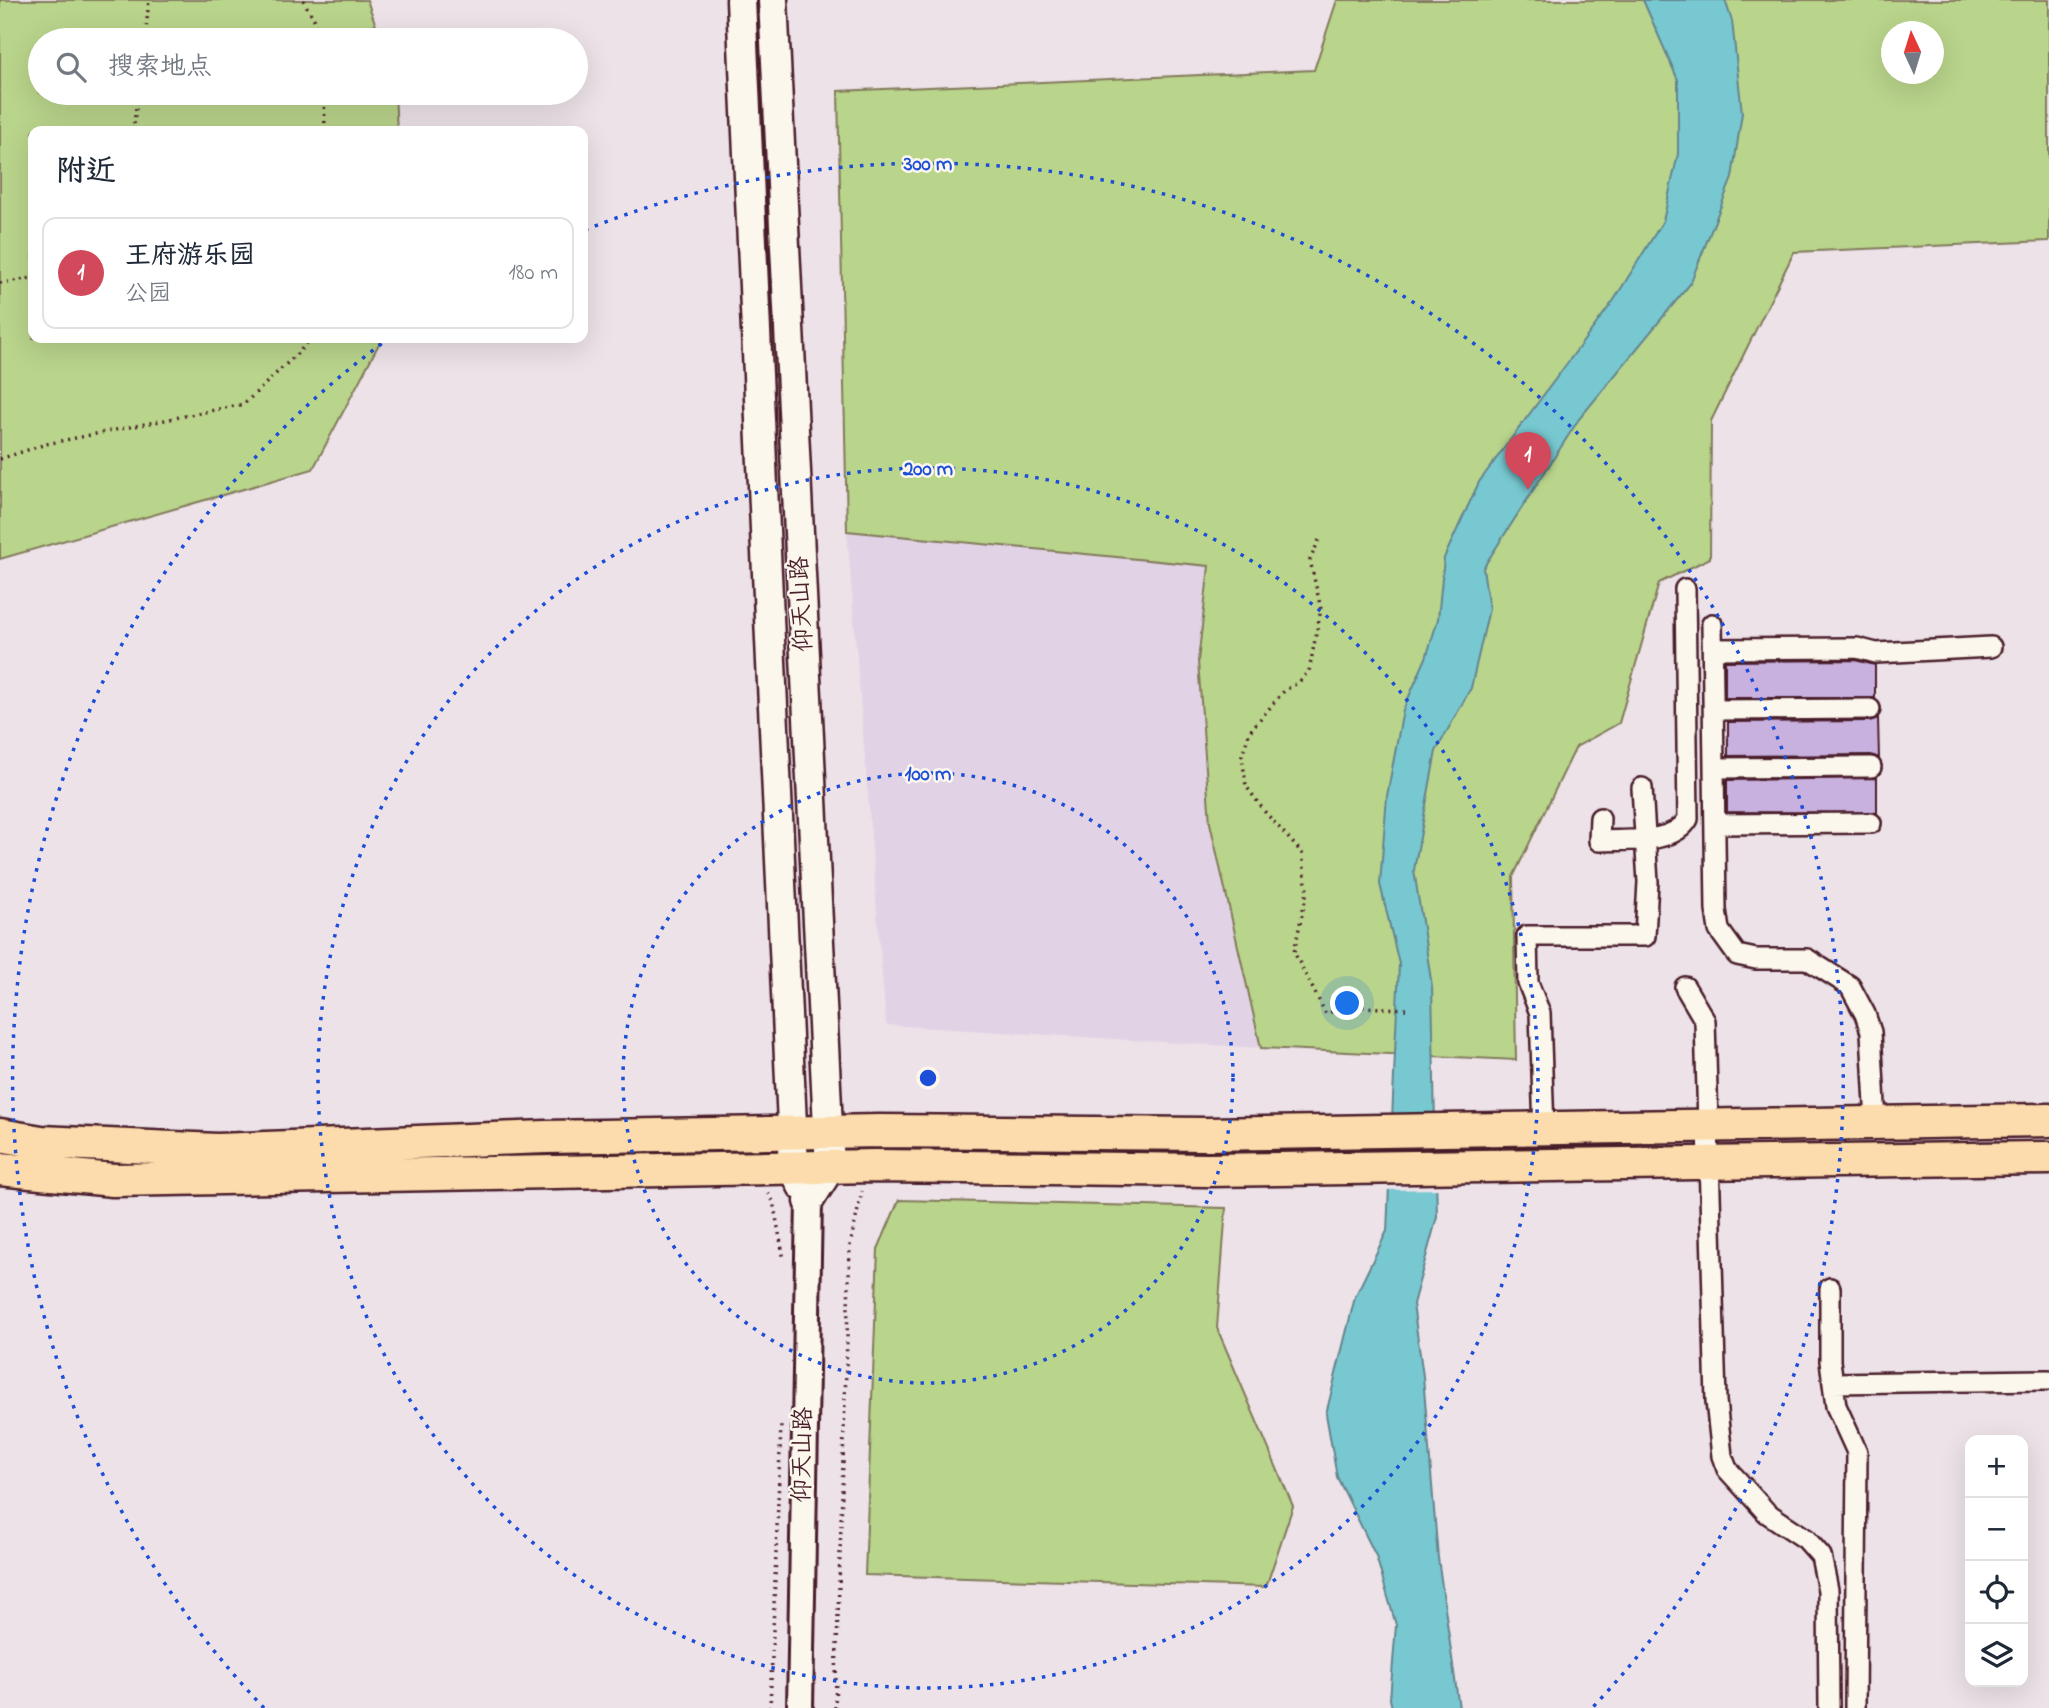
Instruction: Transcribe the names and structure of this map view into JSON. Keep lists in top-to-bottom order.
{
  "streets": {
    "main road": ["仰天山路"]
  },
  "north": "top",
  "page": {
    "search": "搜索地点",
    "heading": "附近",
    "list": [
      {
        "mark": "1",
        "name": "王府游乐园",
        "note": "公园",
        "value": "180 m"
      }
    ],
    "pins": "1",
    "map_buttons": ["+", "−"]
  },
  "rings": ["300 m", "200 m", "100 m"]
}
